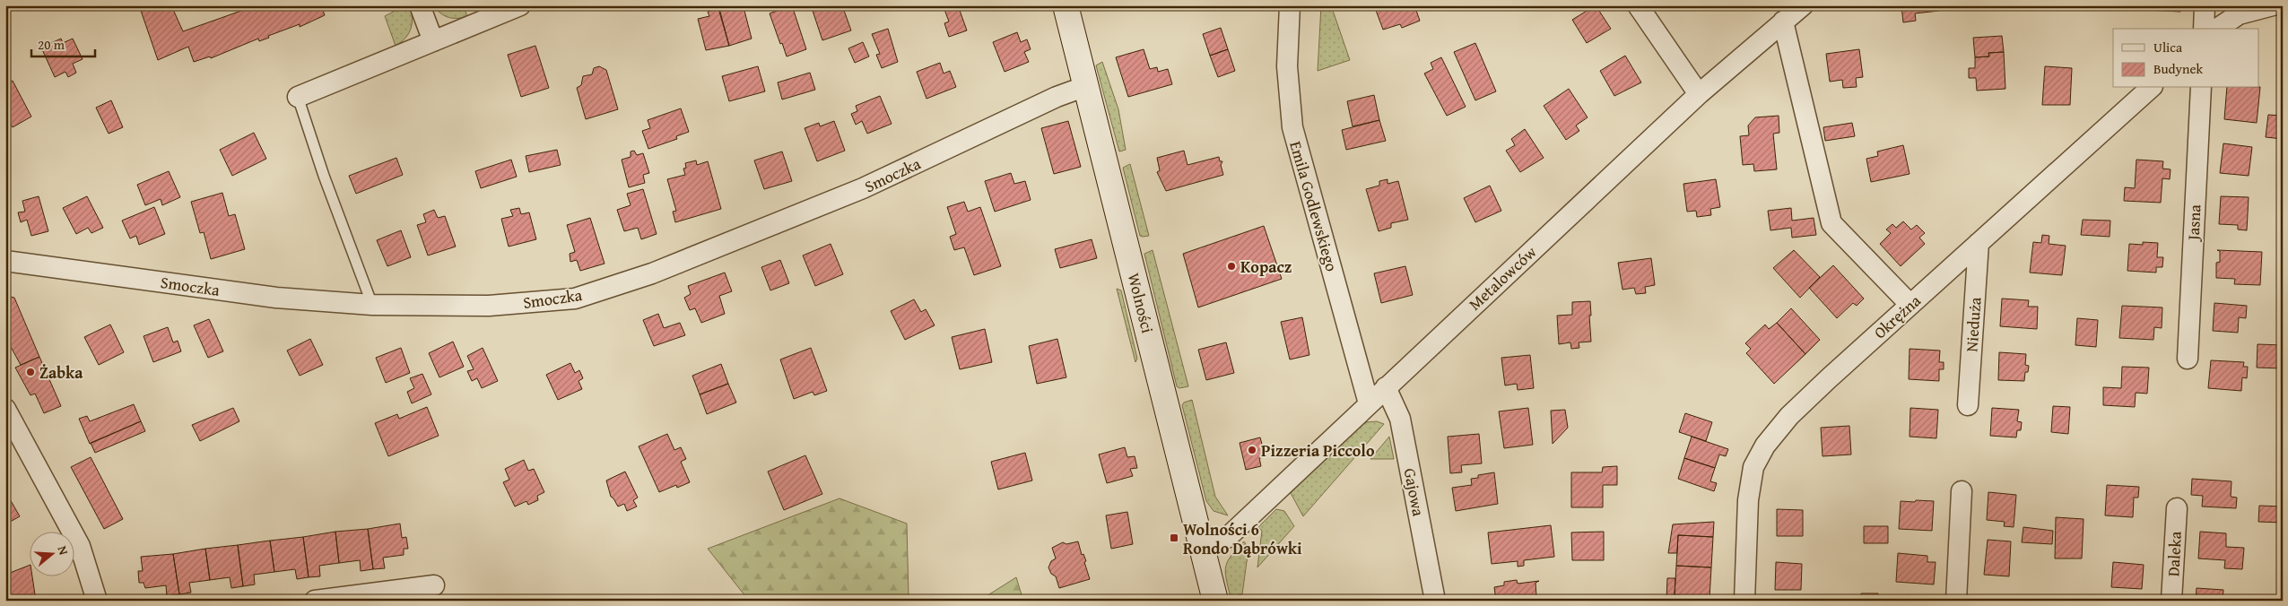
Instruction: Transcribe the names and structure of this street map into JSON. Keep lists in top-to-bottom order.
{
  "streets": {
    "main road": ["Wolności"],
    "street": [
      "Smoczka",
      "Emila Godlewskiego",
      "Jasna",
      "Metalowców",
      "Okrężna",
      "Nieduża",
      "Gajowa",
      "Daleka"
    ]
  },
  "crossings": [
    ["Smoczka", "Wolności"],
    ["Emila Godlewskiego", "Metalowców"],
    ["Metalowców", "Wolności"],
    ["Metalowców", "Gajowa"],
    ["Okrężna", "Nieduża"]
  ],
  "places": {
    "other": ["Kopacz", "Żabka", "Pizzeria Piccolo"],
    "transit": ["Wolności 6 Rondo Dąbrówki"]
  },
  "legend": ["Ulica", "Budynek"],
  "scale_bar": "20 m",
  "north": "right"
}
